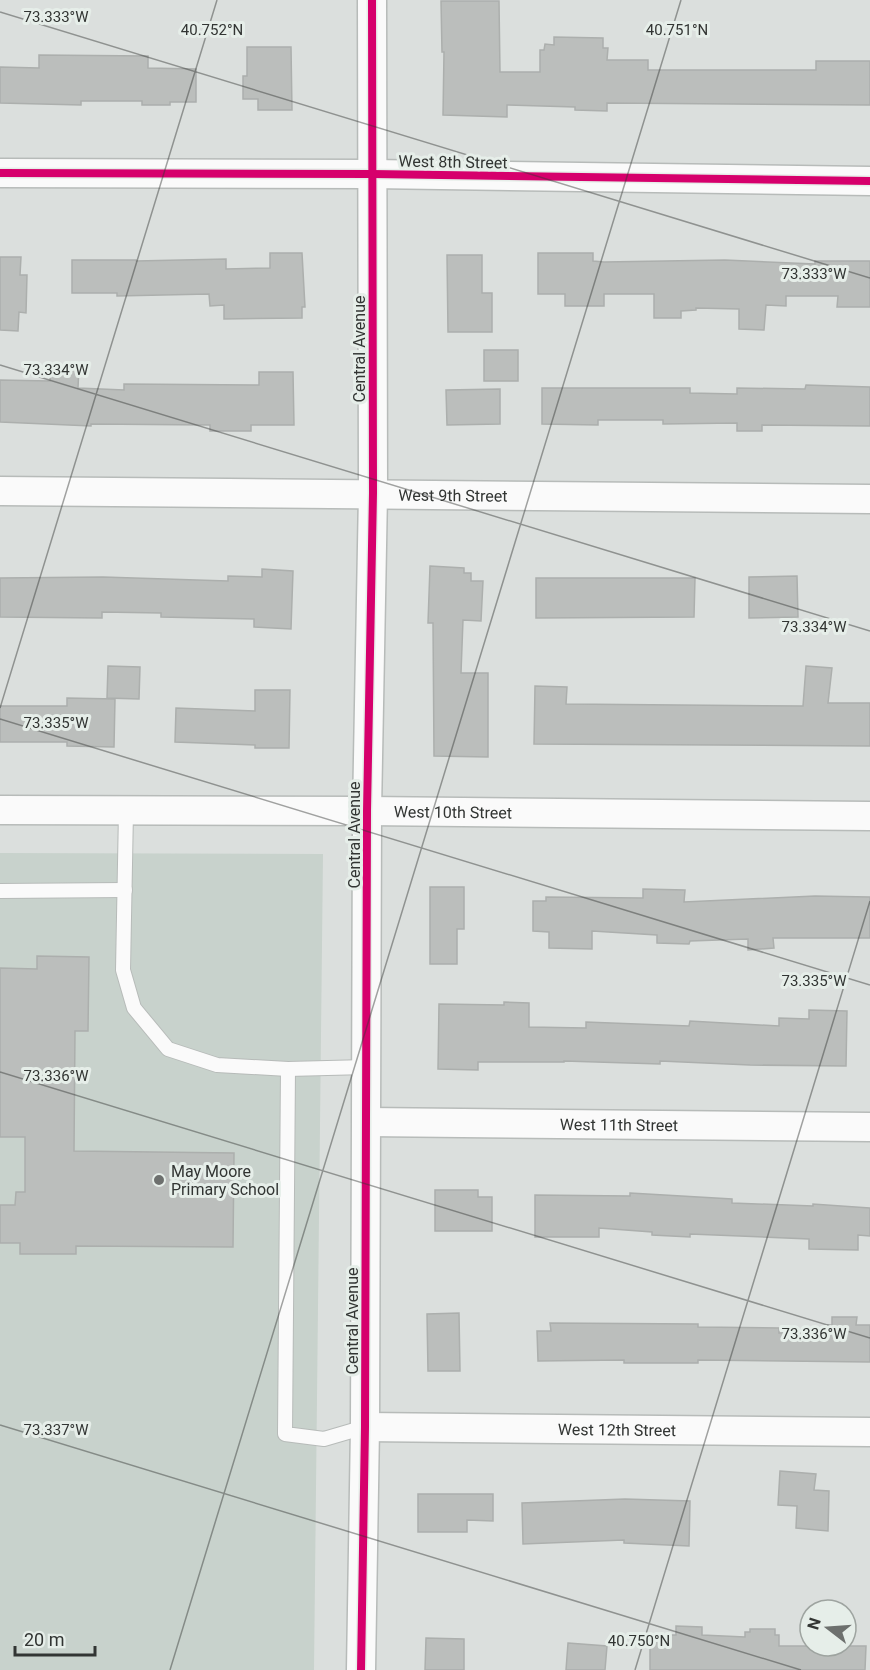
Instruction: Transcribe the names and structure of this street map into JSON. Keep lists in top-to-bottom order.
{
  "streets": {
    "street": [
      "West 8th Street",
      "Central Avenue",
      "West 9th Street",
      "West 10th Street",
      "West 11th Street",
      "West 12th Street"
    ]
  },
  "crossings": [
    ["West 8th Street", "Central Avenue"],
    ["Central Avenue", "West 9th Street"],
    ["Central Avenue", "West 10th Street"],
    ["Central Avenue", "West 11th Street"],
    ["Central Avenue", "West 12th Street"]
  ],
  "places": ["May Moore Primary School"],
  "scale_bar": "20 m",
  "north": "left",
  "coordinates": [
    "73.333°W",
    "40.752°N",
    "40.751°N",
    "73.334°W",
    "73.335°W",
    "73.336°W",
    "73.337°W",
    "40.750°N"
  ]
}
